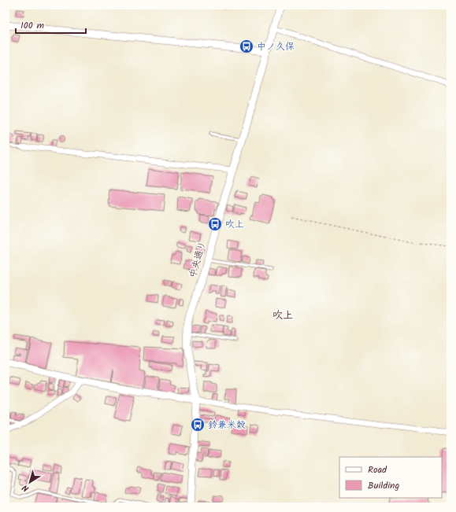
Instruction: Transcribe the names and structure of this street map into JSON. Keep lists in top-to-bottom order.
{
  "streets": {
    "street": ["中央通り"]
  },
  "districts": ["吹上"],
  "places": {
    "bus stop": ["中ノ久保", "吹上", "鈴兼米穀"]
  },
  "legend": ["Road", "Building"],
  "scale_bar": "100 m",
  "north": "bottom left"
}
